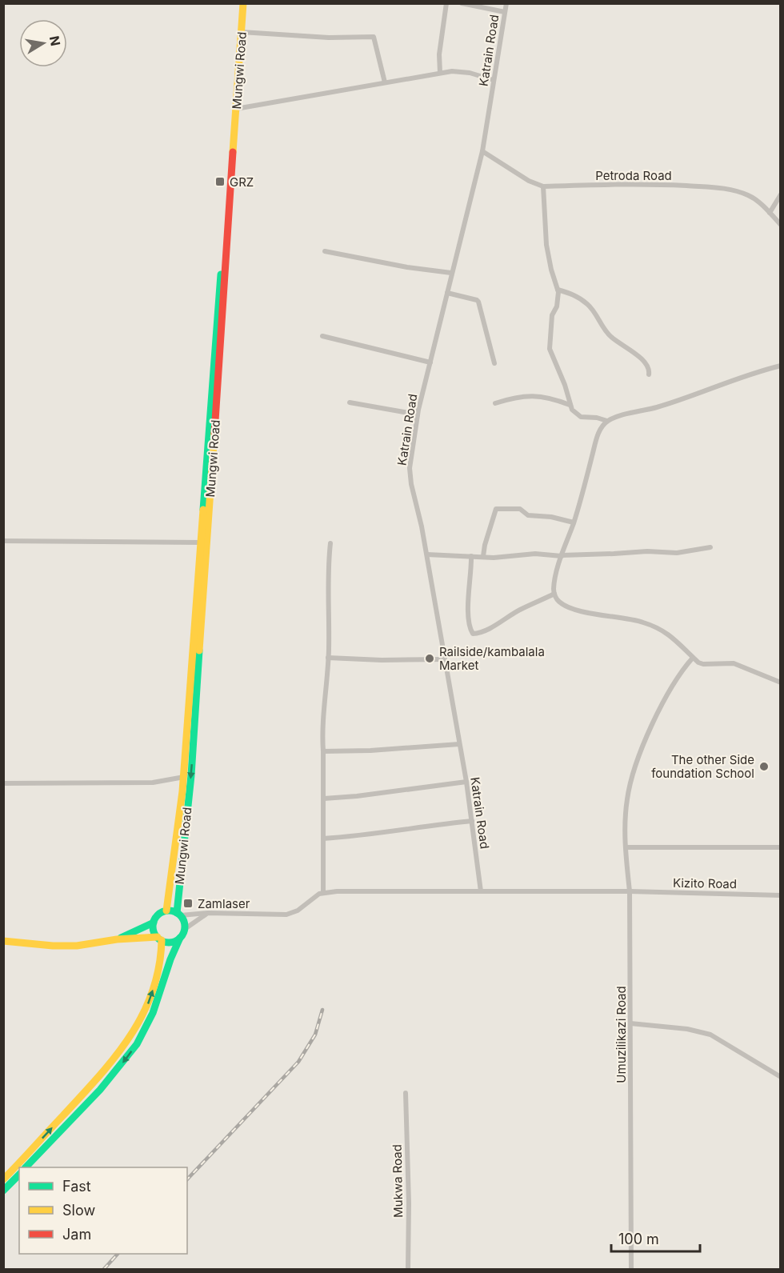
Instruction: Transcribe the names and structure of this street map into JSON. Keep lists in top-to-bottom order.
{
  "streets": {
    "main road": ["Mungwi Road"],
    "street": [
      "Katrain Road",
      "Petroda Road",
      "Kizito Road",
      "Umuzilikazi Road",
      "Mukwa Road"
    ]
  },
  "crossings": [
    ["Katrain Road", "Petroda Road"],
    ["Katrain Road", "Kizito Road"],
    ["Kizito Road", "Umuzilikazi Road"]
  ],
  "places": {
    "transit": ["GRZ", "Zamlaser"],
    "other": ["Railside/kambalala Market", "The other Side foundation School"]
  },
  "legend": ["Fast", "Slow", "Jam"],
  "scale_bar": "100 m",
  "north": "right"
}
